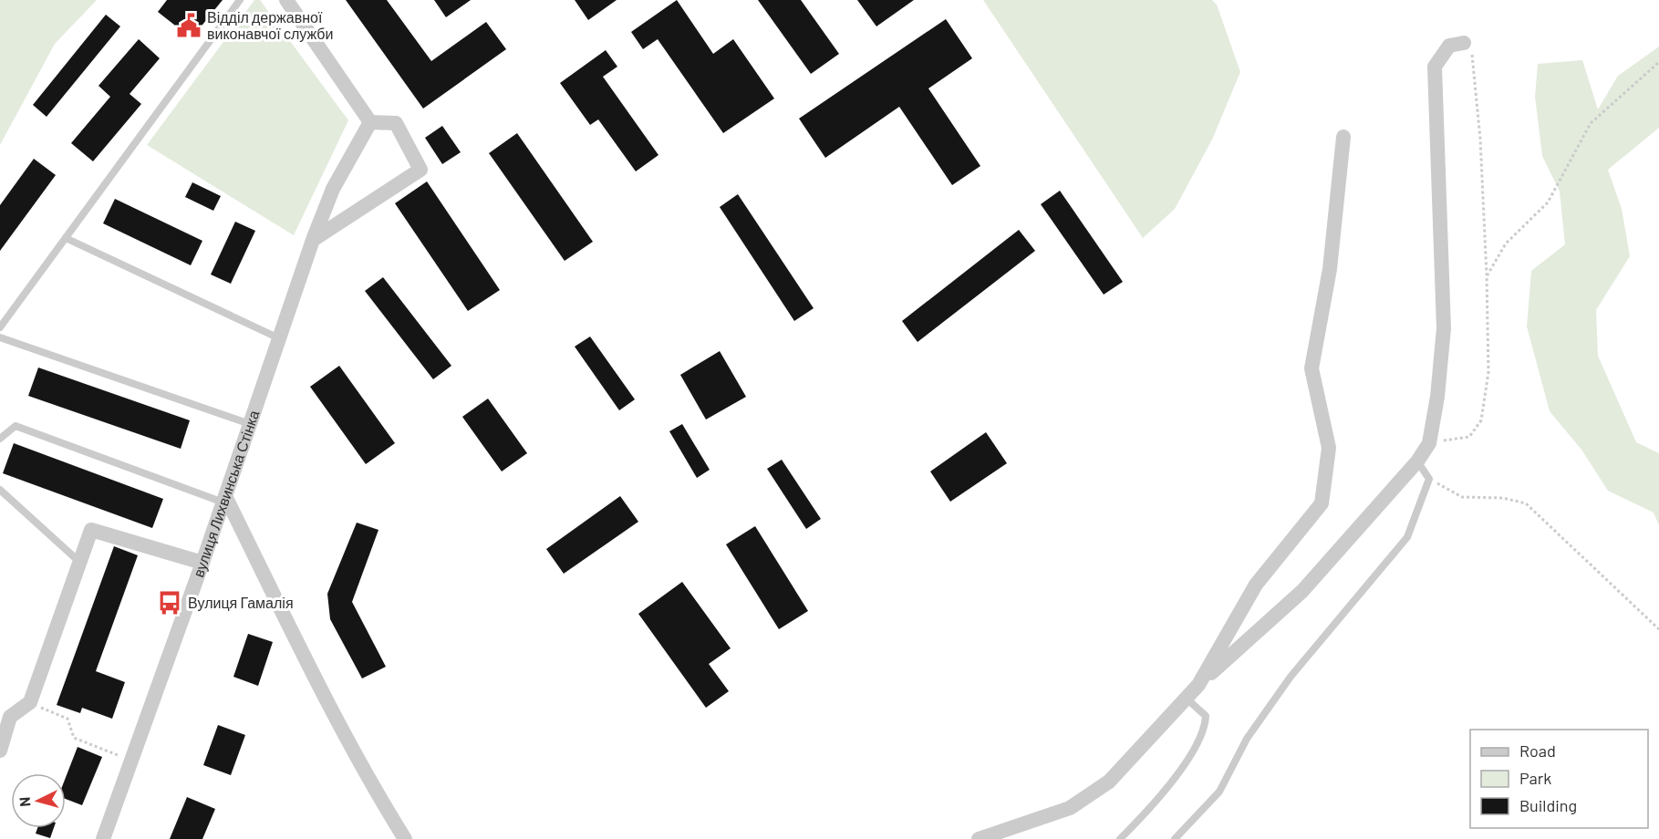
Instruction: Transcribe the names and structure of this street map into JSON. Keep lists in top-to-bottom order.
{
  "streets": {
    "street": ["вулиця Лихвинська Стінка"]
  },
  "places": {
    "public building": ["Відділ державної виконавчої служби"],
    "bus stop": ["Вулиця Гамалія"]
  },
  "legend": ["Road", "Park", "Building"],
  "north": "left"
}
